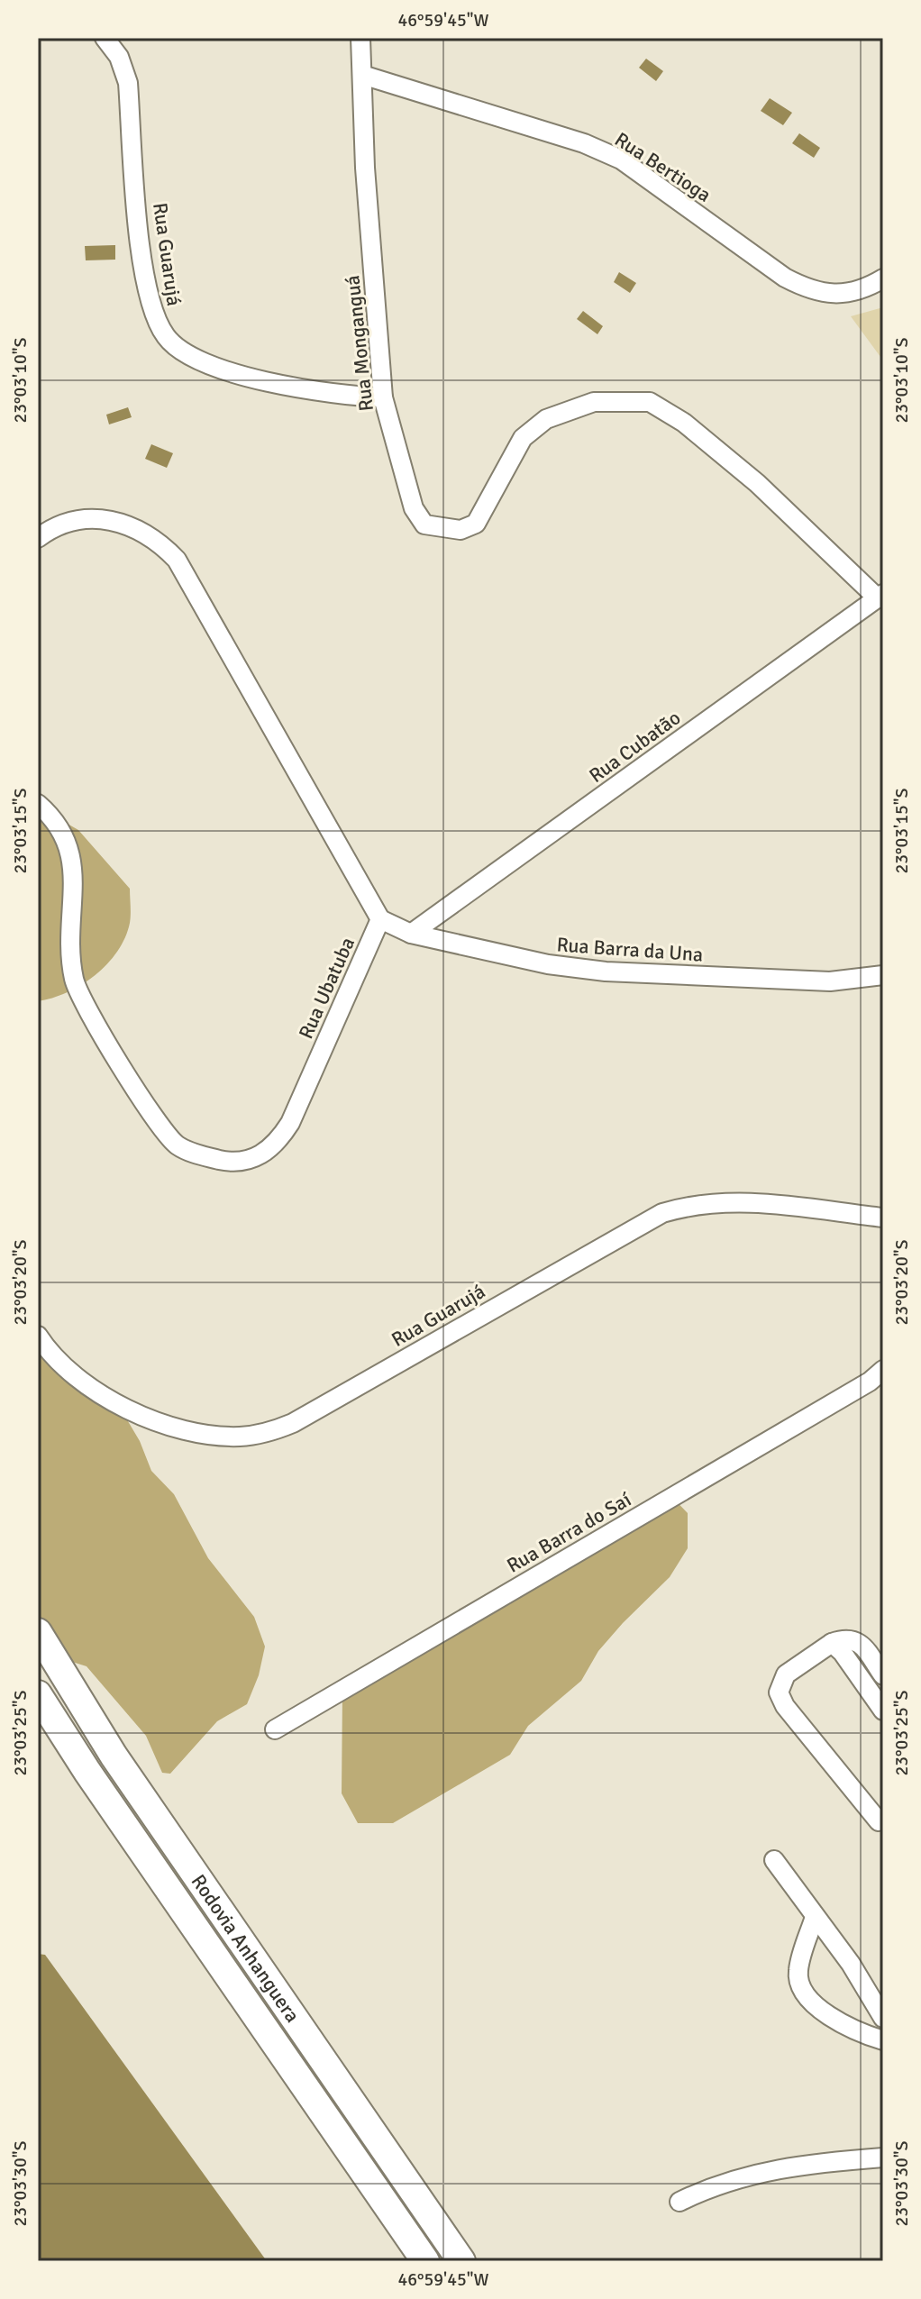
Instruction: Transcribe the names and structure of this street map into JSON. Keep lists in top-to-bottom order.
{
  "streets": {
    "highway": ["Rodovia Anhanguera"],
    "street": [
      "Rua Bertioga",
      "Rua Guarujá",
      "Rua Monganguá",
      "Rua Cubatão",
      "Rua Barra da Una",
      "Rua Ubatuba",
      "Rua Barra do Saí"
    ]
  },
  "crossings": [
    ["Rua Bertioga", "Rua Monganguá"],
    ["Rua Guarujá", "Rua Monganguá"],
    ["Rua Monganguá", "Rua Cubatão"],
    ["Rua Cubatão", "Rua Barra da Una"],
    ["Rua Barra da Una", "Rua Ubatuba"]
  ],
  "coordinates": [
    "46°59'45\"W",
    "23°03'10\"S",
    "23°03'15\"S",
    "23°03'20\"S",
    "23°03'25\"S",
    "23°03'30\"S"
  ]
}
